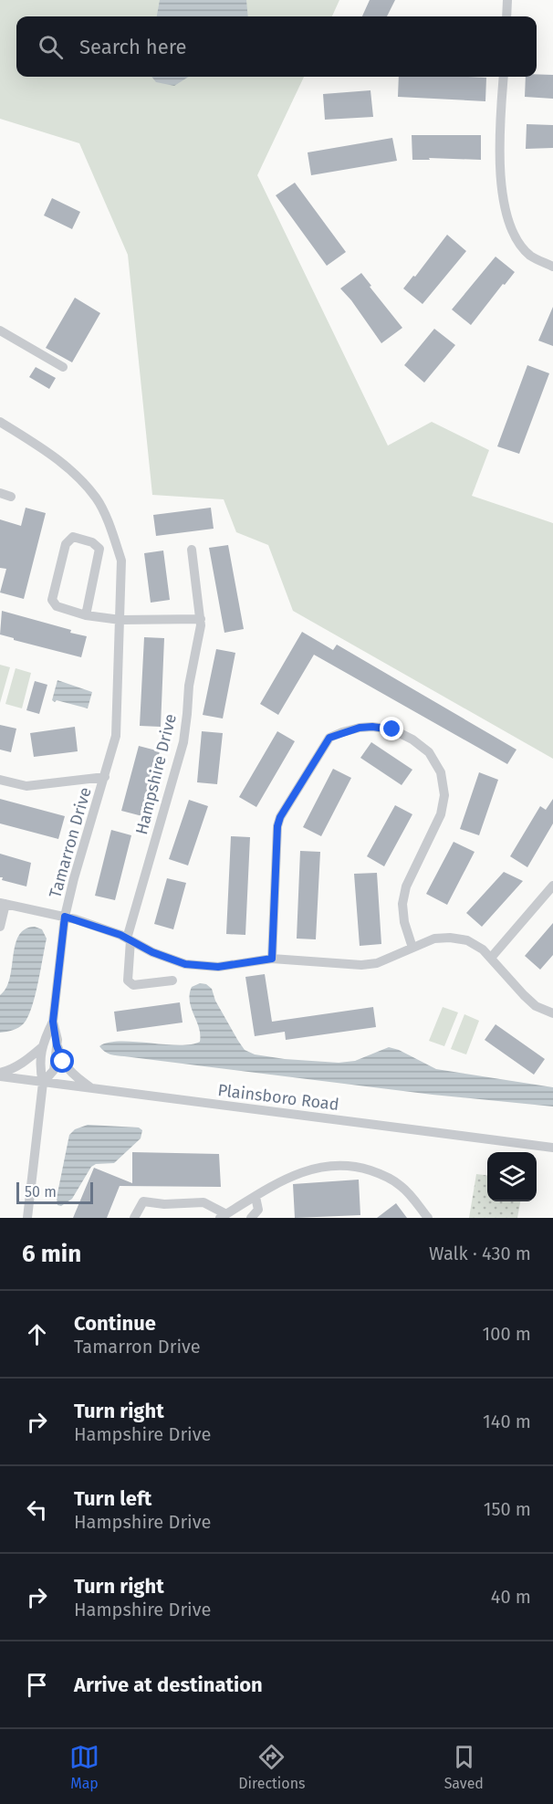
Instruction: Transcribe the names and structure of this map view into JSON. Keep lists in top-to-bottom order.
{
  "streets": {
    "street": ["Hampshire Drive", "Tamarron Drive", "Plainsboro Road"]
  },
  "crossings": [
    ["Tamarron Drive", "Plainsboro Road"]
  ],
  "scale_bar": "50 m",
  "page": {
    "search": "Search here",
    "scale": "50 m",
    "heading": ["6 min", "Walk · 430 m"],
    "list": [
      ["Continue", "Tamarron Drive", "100 m"],
      ["Turn right", "Hampshire Drive", "140 m"],
      ["Turn left", "Hampshire Drive", "150 m"],
      ["Turn right", "Hampshire Drive", "40 m"],
      "Arrive at destination"
    ],
    "nav": ["Map", "Directions", "Saved"]
  }
}
